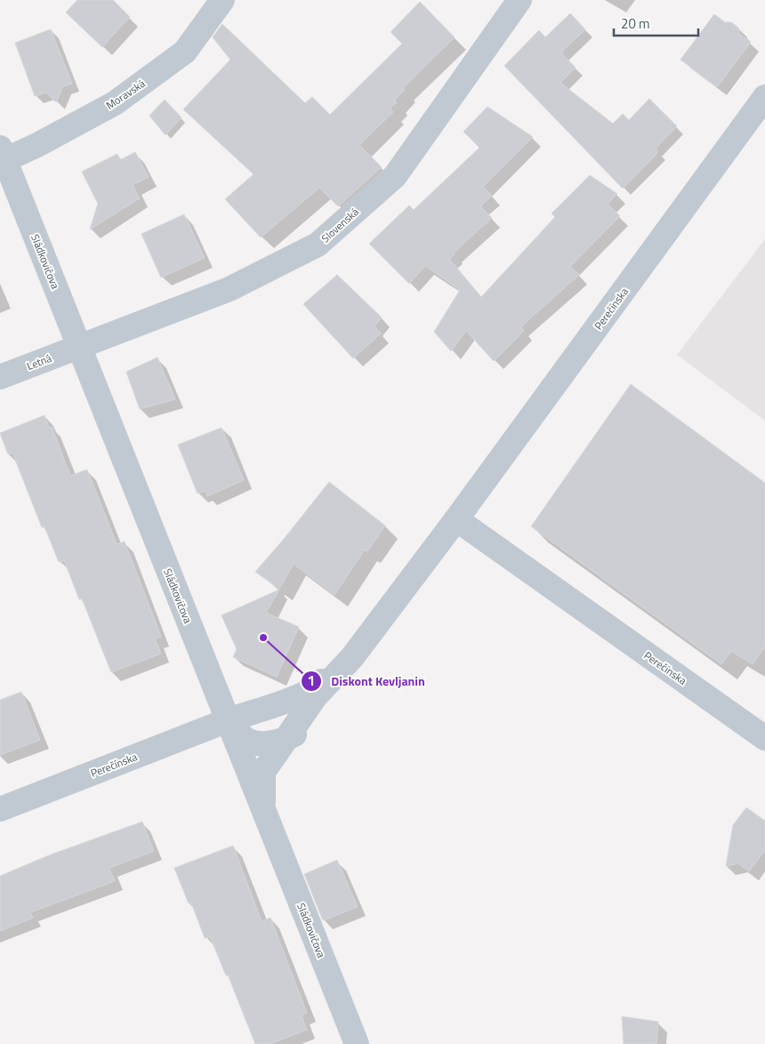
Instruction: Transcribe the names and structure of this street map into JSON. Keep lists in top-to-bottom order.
{
  "streets": {
    "street": [
      "Moravská",
      "Slovenská",
      "Sládkovičova",
      "Perečínska",
      "Letná"
    ]
  },
  "crossings": [
    ["Moravská", "Sládkovičova"],
    ["Slovenská", "Sládkovičova"],
    ["Slovenská", "Letná"],
    ["Sládkovičova", "Perečínska"],
    ["Sládkovičova", "Letná"]
  ],
  "places": ["Diskont Kevljanin"],
  "scale_bar": "20 m"
}
